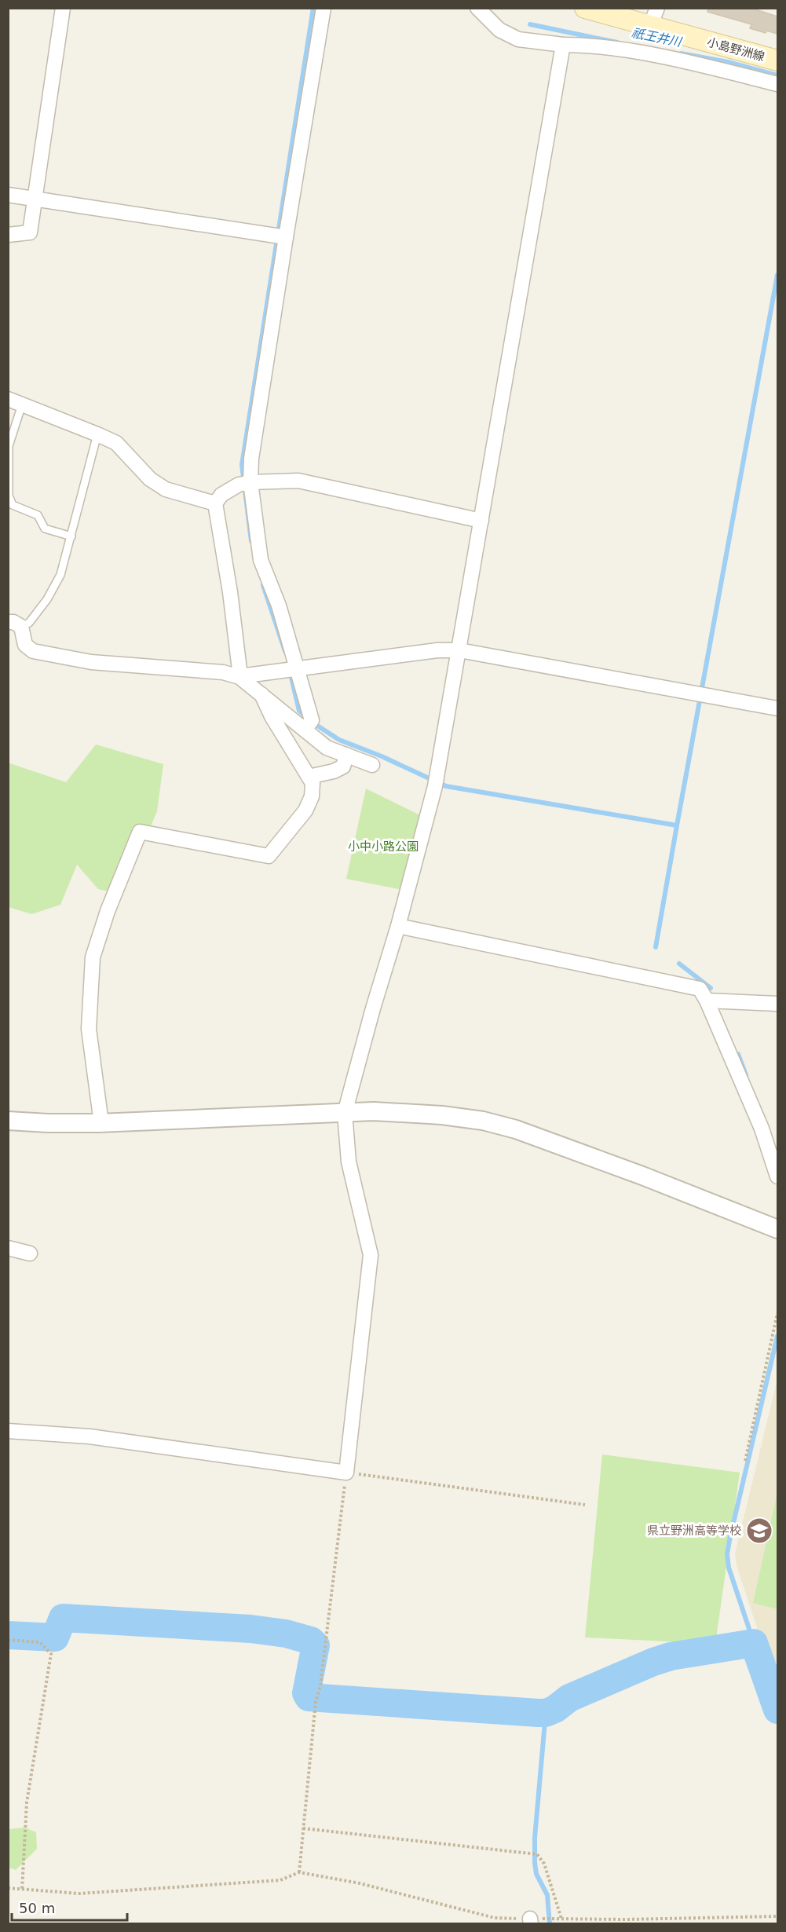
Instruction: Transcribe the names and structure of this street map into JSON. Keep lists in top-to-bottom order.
{
  "streets": {
    "main road": ["小島野洲線"]
  },
  "water": ["祇王井川"],
  "parks": ["小中小路公園"],
  "places": {
    "school or university": ["県立野洲高等学校"]
  },
  "scale_bar": "50 m"
}
